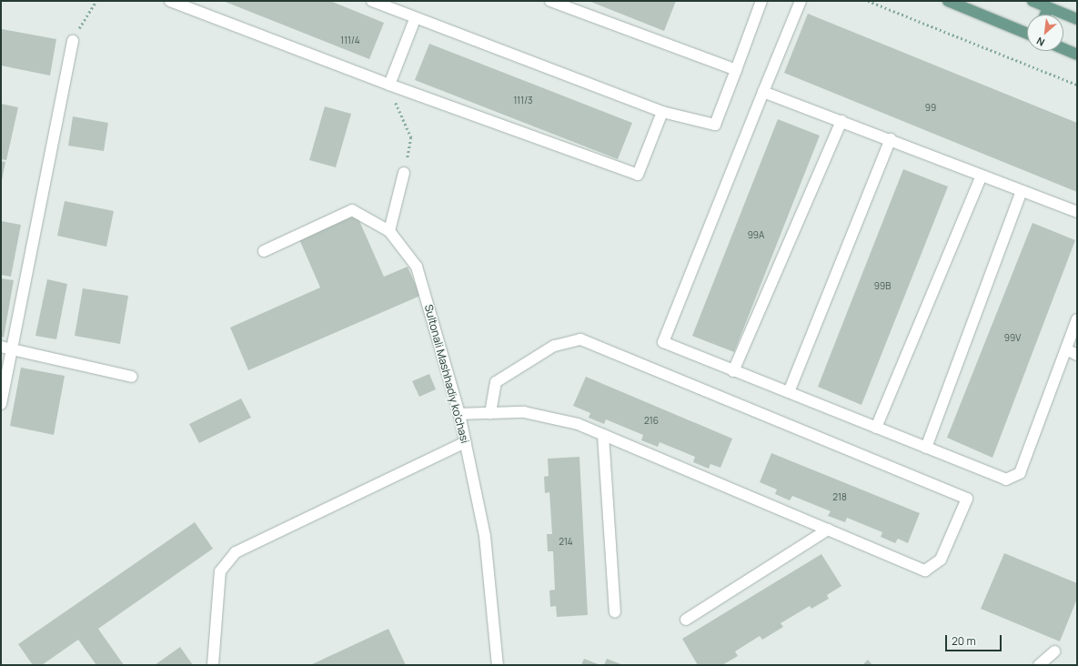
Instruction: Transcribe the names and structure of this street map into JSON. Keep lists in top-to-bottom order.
{
  "streets": {
    "street": ["Sultonali Mashhadiy ko'chasi"]
  },
  "house_numbers": [
    "111/4",
    "111/3",
    "99",
    "99A",
    "99B",
    "99V",
    "216",
    "218",
    "214"
  ],
  "scale_bar": "20 m",
  "north": "bottom left"
}
